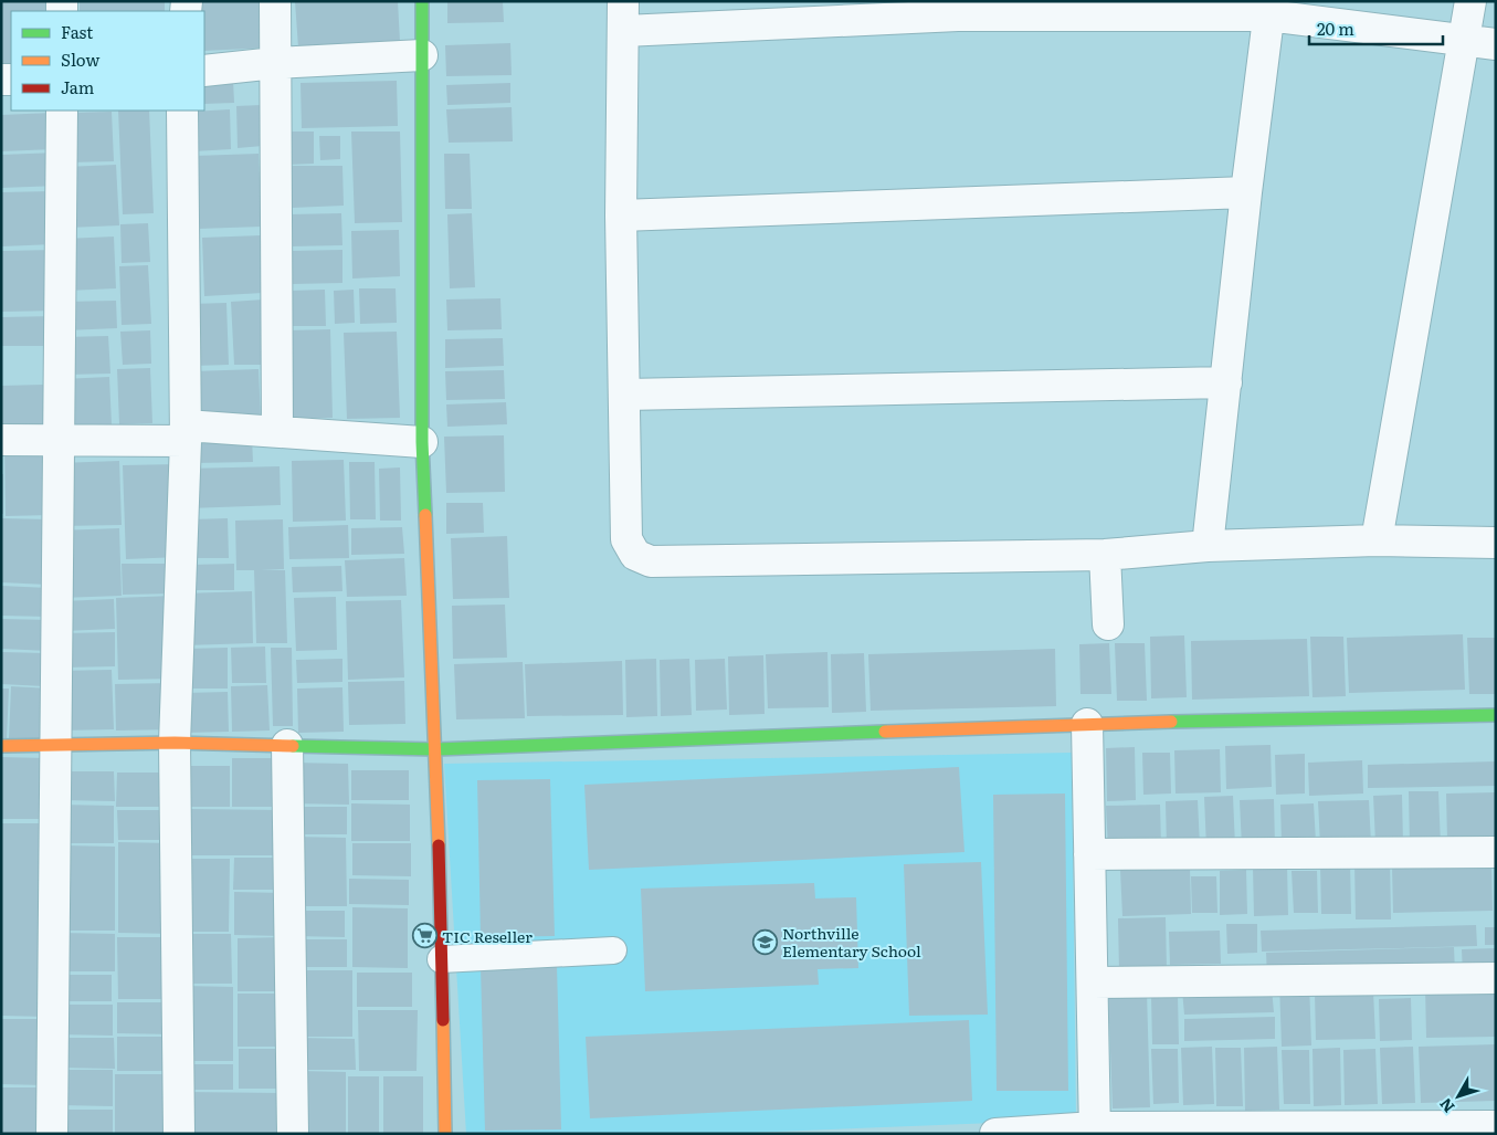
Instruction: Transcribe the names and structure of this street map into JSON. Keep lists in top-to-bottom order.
{
  "places": {
    "supermarket": ["TIC Reseller"],
    "school or university": ["Northville Elementary School"]
  },
  "legend": ["Fast", "Slow", "Jam"],
  "scale_bar": "20 m",
  "north": "bottom left"
}
